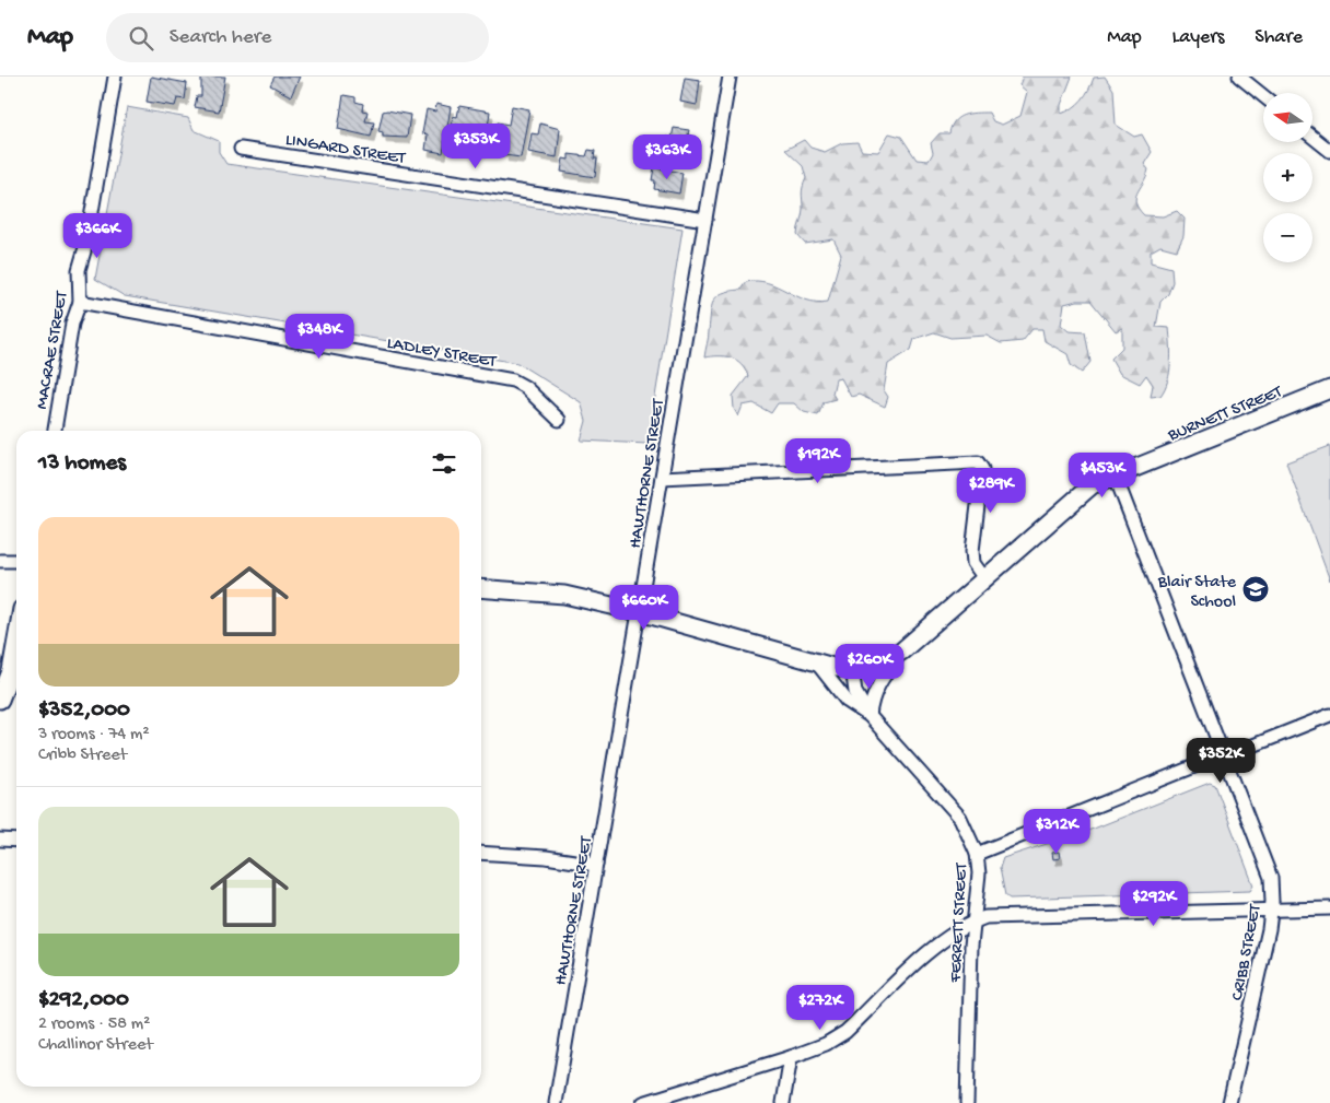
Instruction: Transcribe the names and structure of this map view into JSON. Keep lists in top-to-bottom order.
{
  "streets": {
    "main road": ["BURNETT STREET"],
    "street": [
      "LINGARD STREET",
      "MACRAE STREET",
      "LADLEY STREET",
      "HAWTHORNE STREET",
      "FERRETT STREET",
      "CRIBB STREET"
    ]
  },
  "crossings": [
    ["LINGARD STREET", "HAWTHORNE STREET"],
    ["MACRAE STREET", "LADLEY STREET"],
    ["BURNETT STREET", "HAWTHORNE STREET"],
    ["BURNETT STREET", "FERRETT STREET"],
    ["BURNETT STREET", "CRIBB STREET"]
  ],
  "places": {
    "school or university": ["Blair State School"]
  },
  "north": "left",
  "page": {
    "header": "Map",
    "search": "Search here",
    "nav": ["Map", "Layers", "Share"],
    "map_buttons": ["+", "−"],
    "price": [
      "$353K",
      "$363K",
      "$366K",
      "$348K",
      "$192K",
      "$453K",
      "$289K",
      "$660K",
      "$260K",
      "$352K",
      "$312K",
      "$292K",
      "$272K"
    ],
    "heading": "13 homes",
    "list": [
      {
        "name": "$352,000",
        "note": "3 rooms · 74 m² · Cribb Street"
      },
      {
        "name": "$292,000",
        "note": "2 rooms · 58 m² · Challinor Street"
      }
    ]
  }
}
